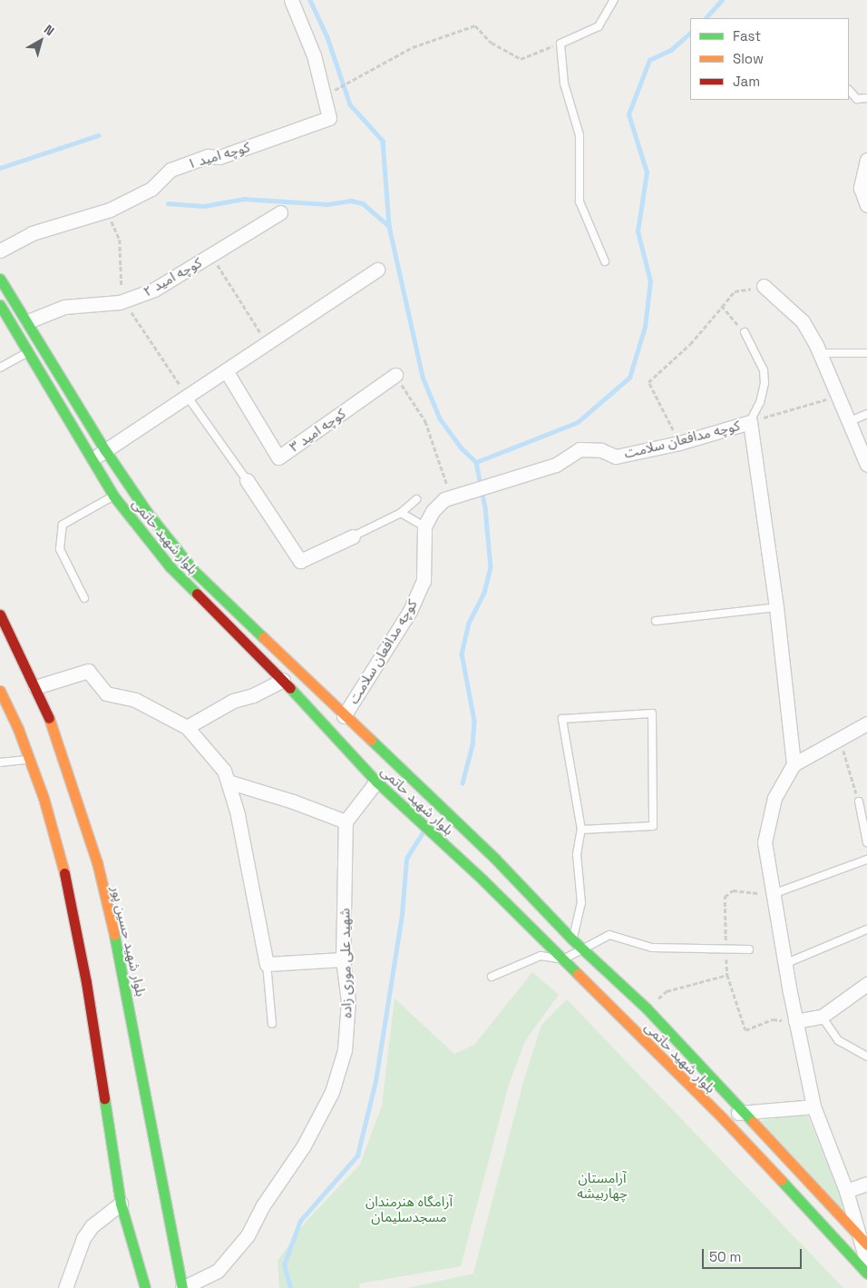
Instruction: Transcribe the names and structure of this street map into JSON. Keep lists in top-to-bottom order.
{
  "streets": {
    "main road": ["بلوار شهید حاتمی", "بلوار شهيد حسین پور"],
    "street": [
      "کوچه امید ۱",
      "کوچه امید ۲",
      "کوچه امید ۳",
      "کوچه مدافعان سلامت",
      "شهید علی موری زاده"
    ]
  },
  "crossings": [
    ["کوچه امید ۲", "بلوار شهید حاتمی"],
    ["کوچه مدافعان سلامت", "بلوار شهید حاتمی"],
    ["بلوار شهيد حسین پور", "شهید علی موری زاده"]
  ],
  "parks": ["آرامستان چهاربیشه", "آرامگاه هنرمندان مسجدسلیمان"],
  "legend": ["Fast", "Slow", "Jam"],
  "scale_bar": "50 m",
  "north": "top right"
}
